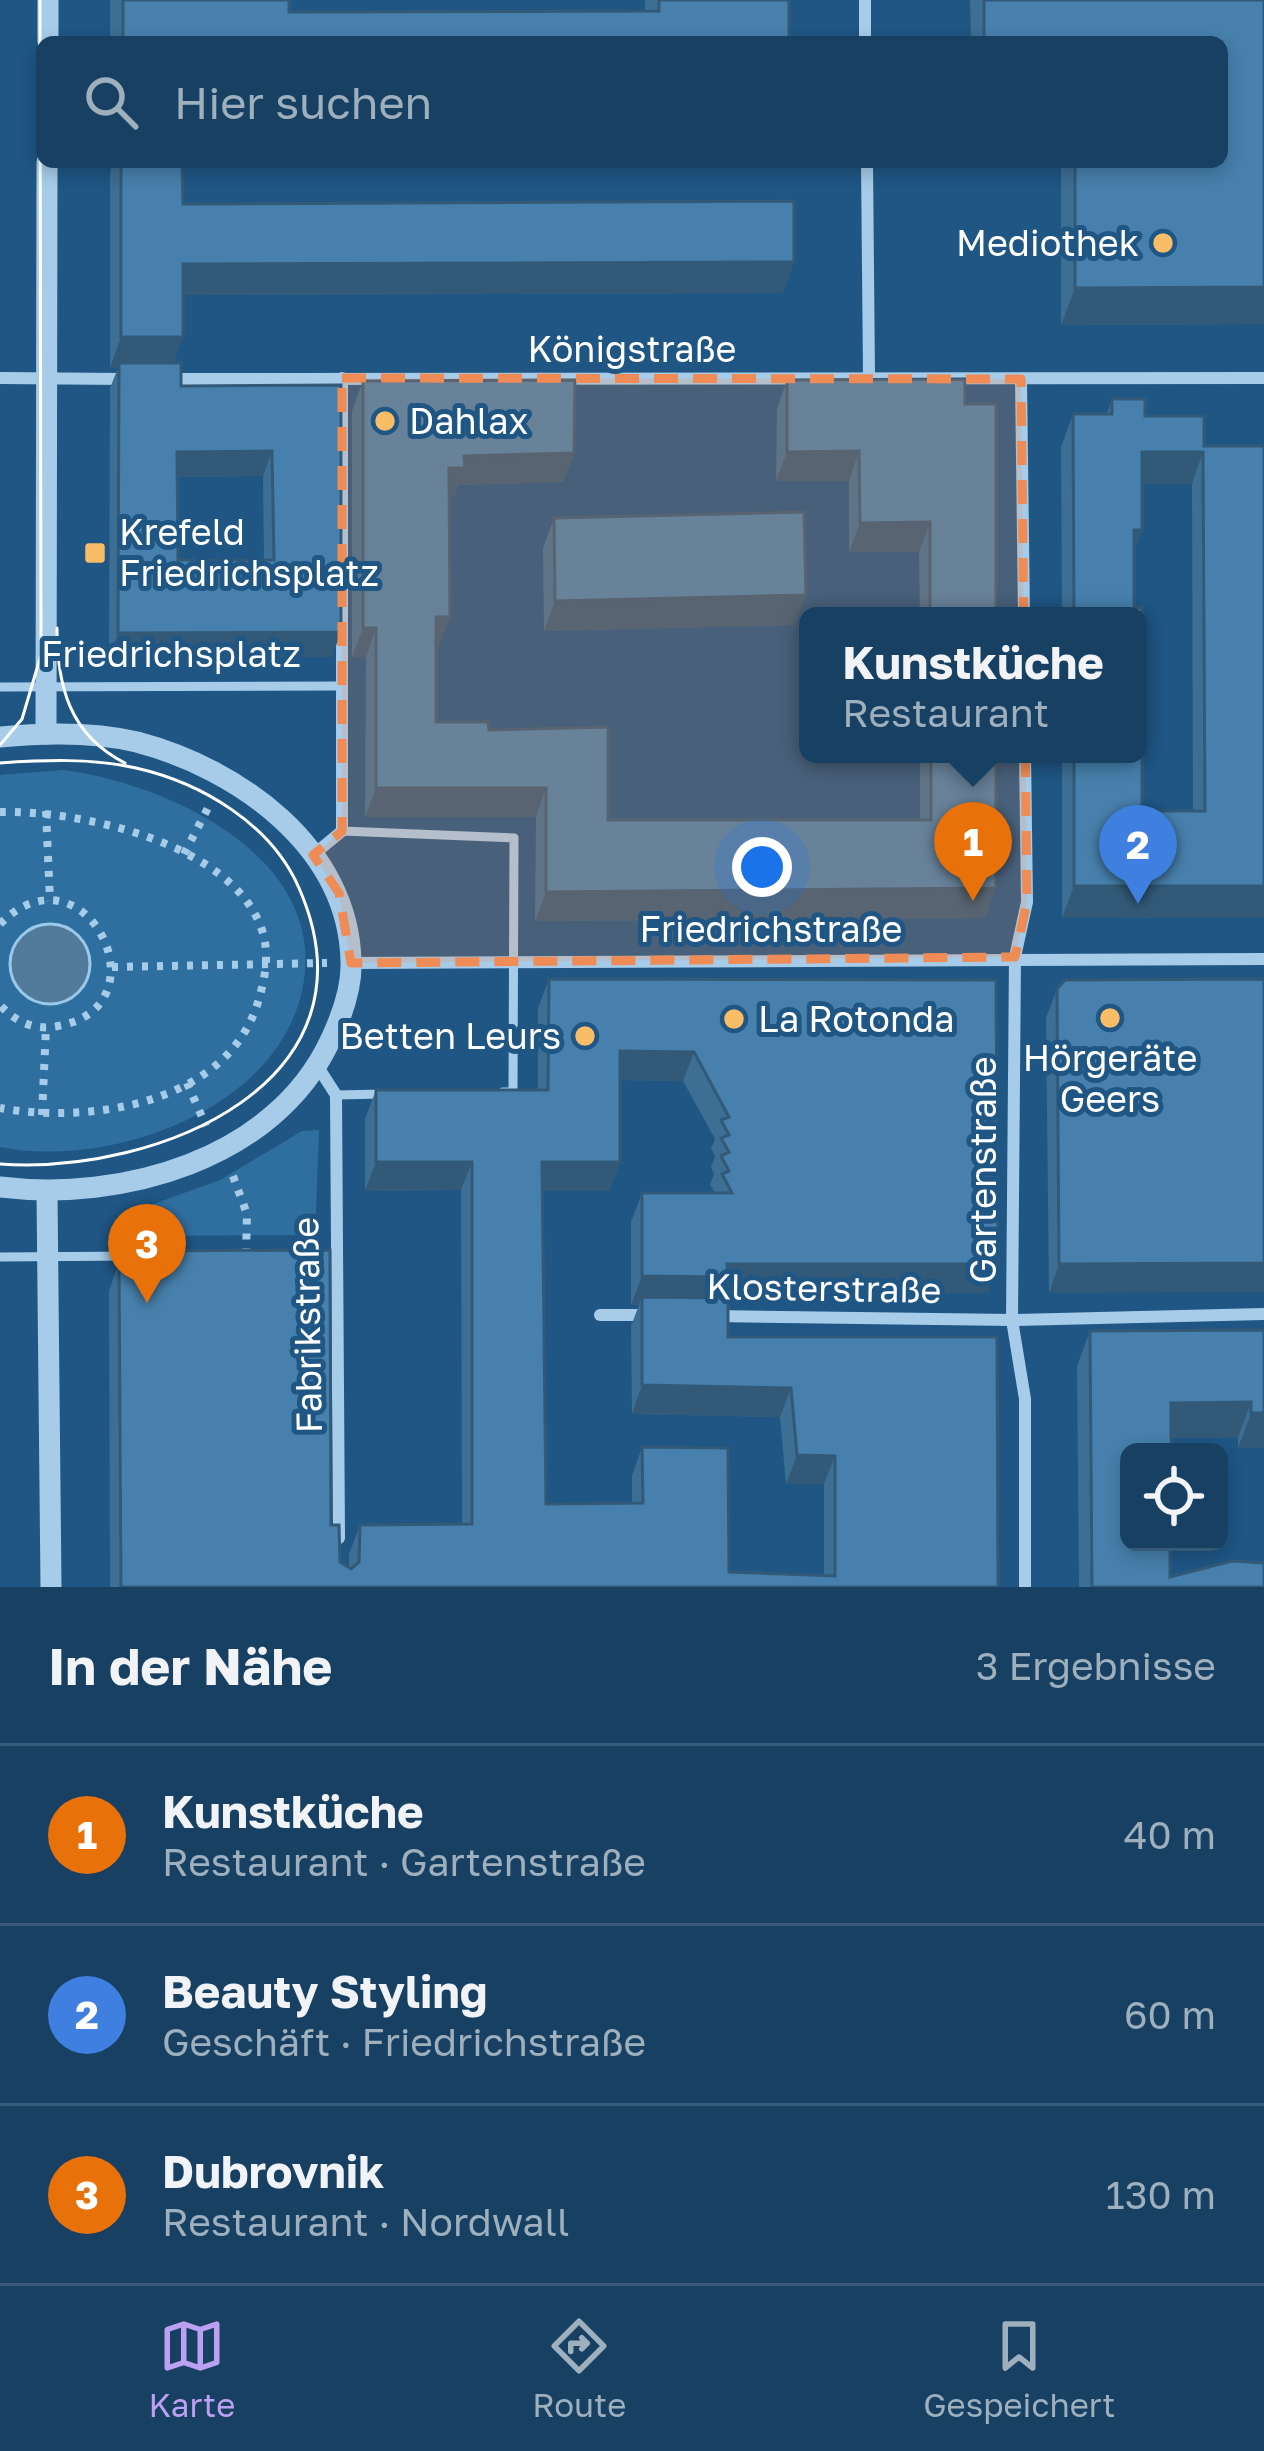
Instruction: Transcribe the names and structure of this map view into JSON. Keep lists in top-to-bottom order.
{
  "streets": {
    "street": [
      "Königstraße",
      "Friedrichstraße",
      "Gartenstraße",
      "Klosterstraße",
      "Fabrikstraße"
    ],
    "lane": ["Friedrichsplatz"]
  },
  "crossings": [
    ["Friedrichstraße", "Gartenstraße"],
    ["Gartenstraße", "Klosterstraße"]
  ],
  "places": {
    "other": [
      "Mediothek",
      "Dahlax",
      "Hörgeräte Geers",
      "La Rotonda",
      "Betten Leurs"
    ],
    "transit": ["Krefeld Friedrichsplatz"]
  },
  "page": {
    "search": "Hier suchen",
    "popup": ["Kunstküche", "Restaurant"],
    "pins": ["1", "2", "3"],
    "heading": ["In der Nähe", "3 Ergebnisse"],
    "list": [
      {
        "mark": "1",
        "name": "Kunstküche",
        "note": "Restaurant · Gartenstraße",
        "value": "40 m"
      },
      {
        "mark": "2",
        "name": "Beauty Styling",
        "note": "Geschäft · Friedrichstraße",
        "value": "60 m"
      },
      {
        "mark": "3",
        "name": "Dubrovnik",
        "note": "Restaurant · Nordwall",
        "value": "130 m"
      }
    ],
    "nav": ["Karte", "Route", "Gespeichert"]
  }
}
